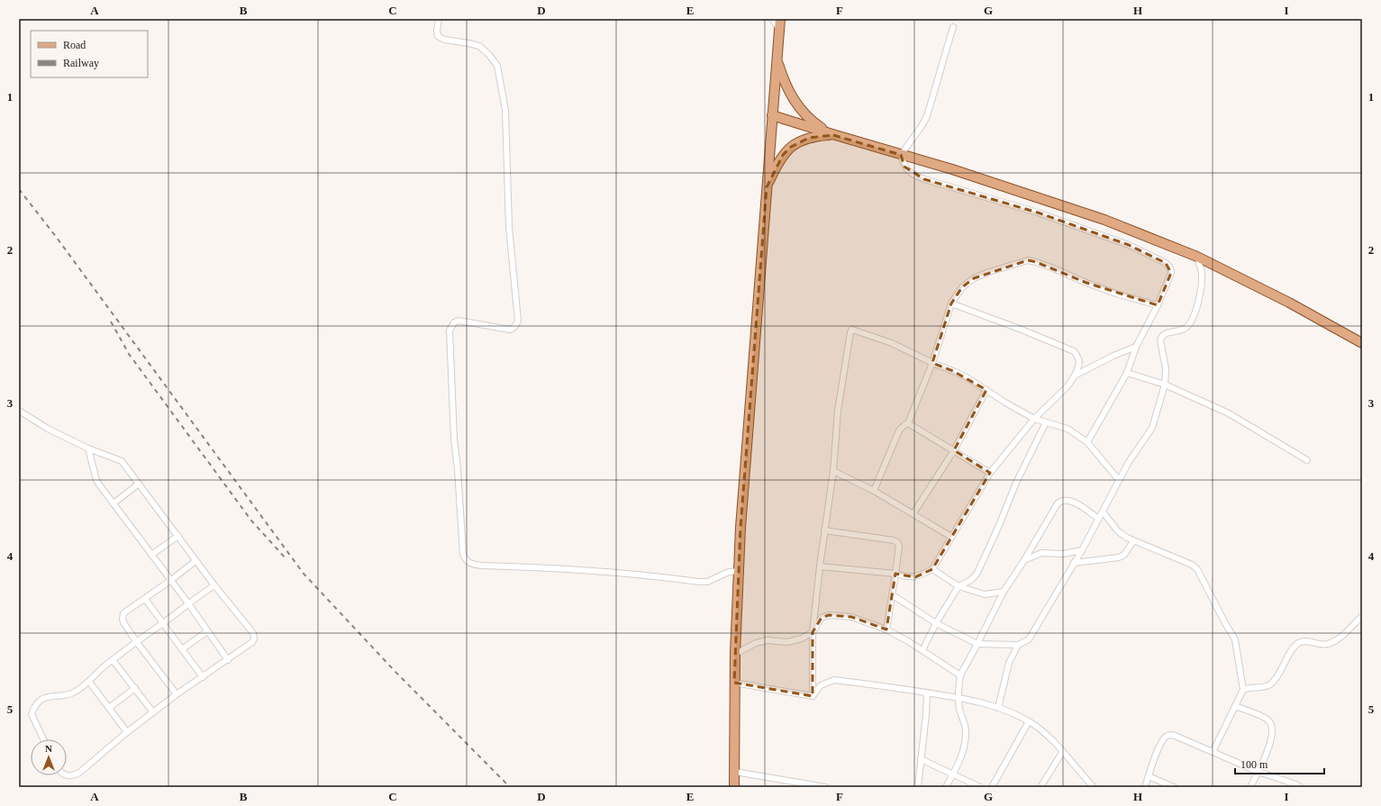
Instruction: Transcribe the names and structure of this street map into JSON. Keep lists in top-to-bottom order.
{
  "legend": ["Road", "Railway"],
  "scale_bar": "100 m",
  "north": "top",
  "grid": {
    "columns": [
      "A",
      "B",
      "C",
      "D",
      "E",
      "F",
      "G",
      "H",
      "I"
    ],
    "rows": [
      "1",
      "2",
      "3",
      "4",
      "5"
    ]
  }
}
